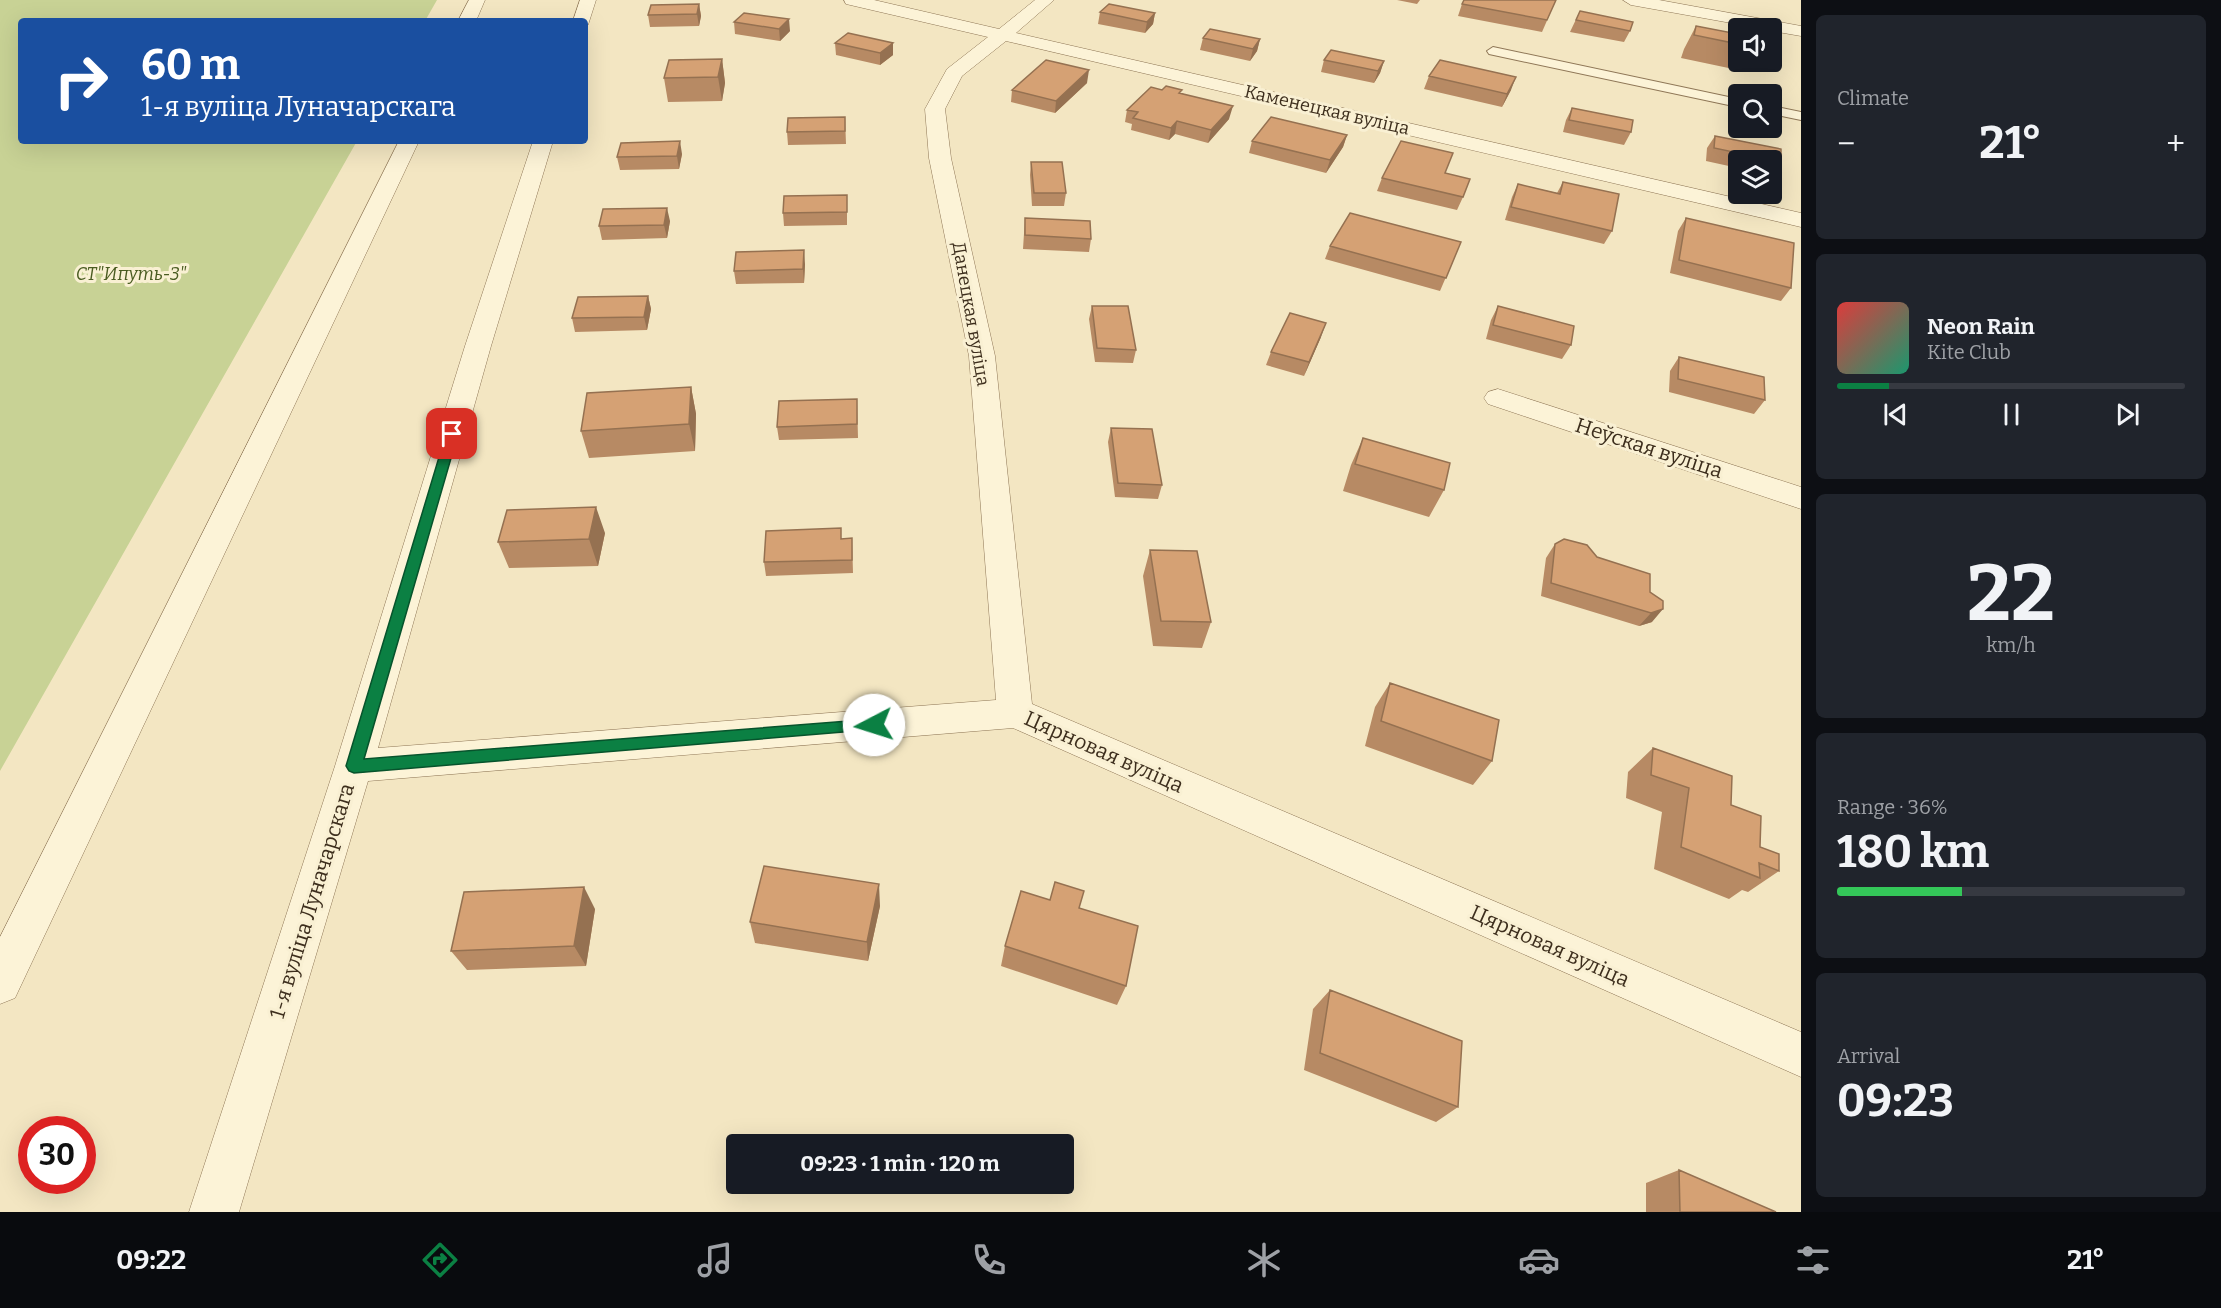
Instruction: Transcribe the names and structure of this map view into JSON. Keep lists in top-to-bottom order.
{
  "streets": {
    "street": [
      "Каменецкая вуліца",
      "Данецкая вуліца",
      "Неўская вуліца",
      "Цярновая вуліца",
      "1-я вуліца Луначарскага"
    ]
  },
  "crossings": [
    ["Каменецкая вуліца", "Данецкая вуліца"],
    ["Данецкая вуліца", "Цярновая вуліца"],
    ["Цярновая вуліца", "1-я вуліца Луначарскага"]
  ],
  "parks": ["СТ\"Ипуть-3\""],
  "page": {
    "tile": [
      "Climate",
      ["22", "km/h"],
      ["Range · 36%", "180 km"],
      ["Arrival", "09:23"]
    ],
    "turn": ["60 m", "1-я вуліца Луначарскага"],
    "heat": ["−", "21°", "+"],
    "song": ["Neon Rain", "Kite Club"],
    "limit": "30",
    "trip": "09:23 · 1 min · 120 m",
    "tabs": ["09:22", "21°"]
  }
}
